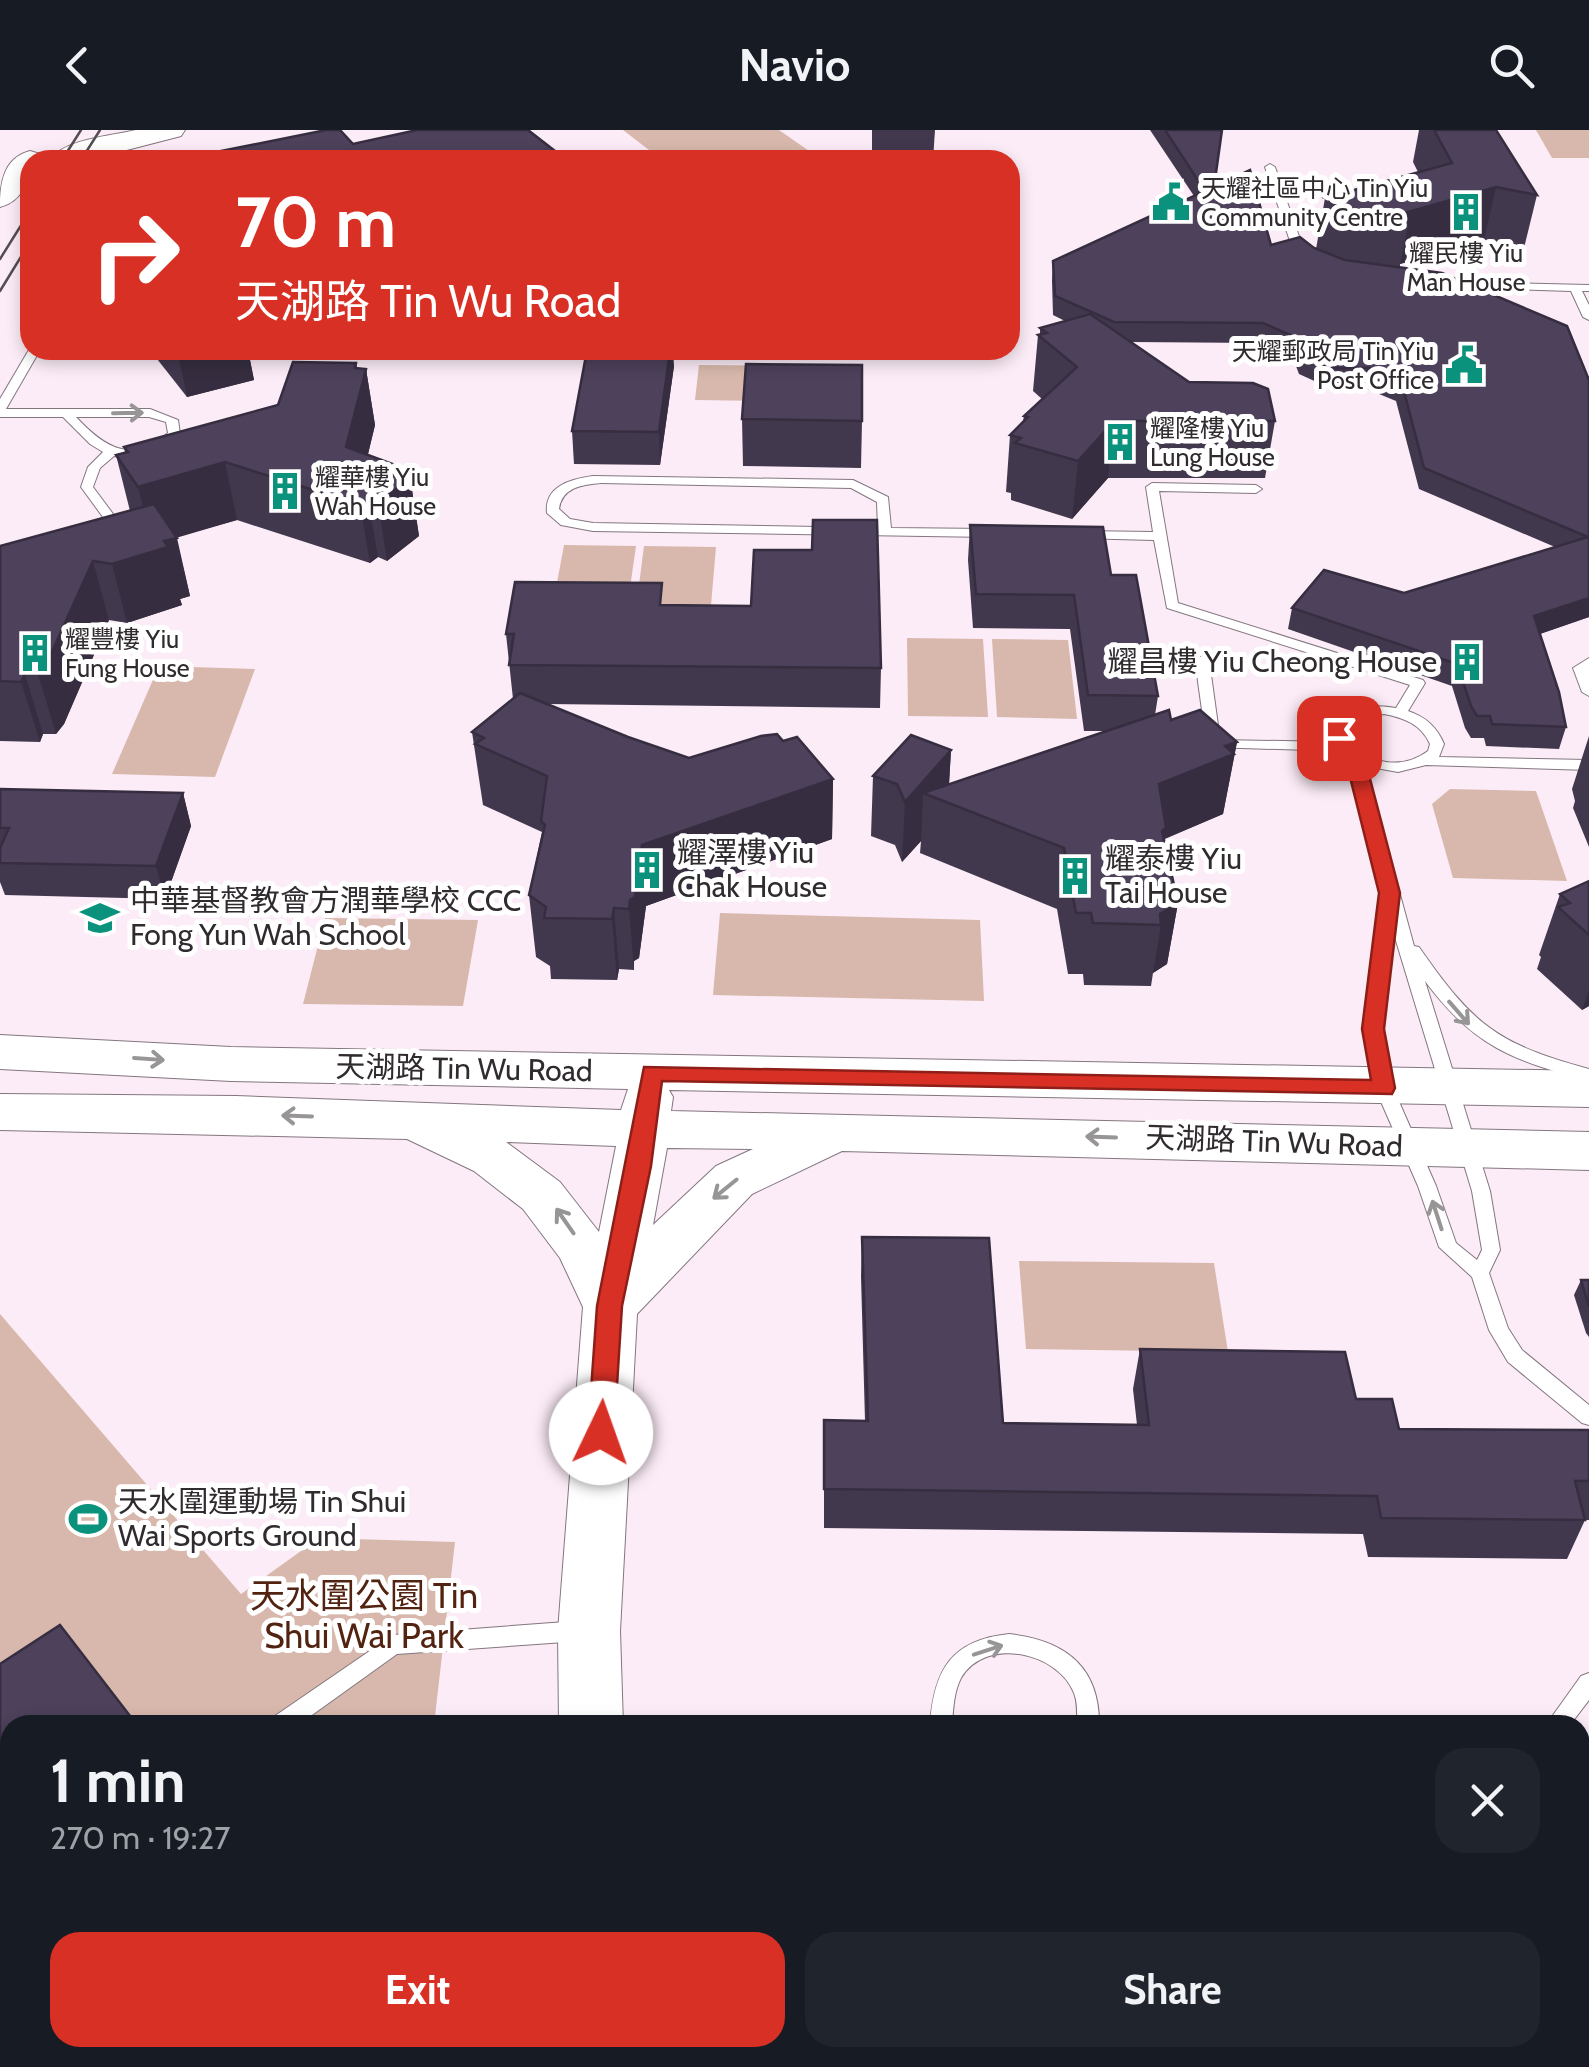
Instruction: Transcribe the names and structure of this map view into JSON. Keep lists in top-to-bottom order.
{
  "streets": {
    "main road": ["天湖路 Tin Wu Road"]
  },
  "parks": ["天水圍公園 Tin Shui Wai Park"],
  "places": {
    "public building": ["天耀社區中心 Tin Yiu Community Centre", "天耀郵政局 Tin Yiu Post Office"],
    "building": [
      "耀民樓 Yiu Man House",
      "耀隆樓 Yiu Lung House",
      "耀華樓 Yiu Wah House",
      "耀豐樓 Yiu Fung House",
      "耀昌樓 Yiu Cheong House",
      "耀澤樓 Yiu Chak House",
      "耀泰樓 Yiu Tai House"
    ],
    "school or university": ["中華基督教會方潤華學校 CCC Fong Yun Wah School"],
    "sports": ["天水圍運動場 Tin Shui Wai Sports Ground"]
  },
  "page": {
    "header": "Navio",
    "turn": ["70 m", "天湖路 Tin Wu Road"],
    "heading": ["1 min", "270 m · 19:27"],
    "buttons": ["Exit", "Share"]
  }
}
